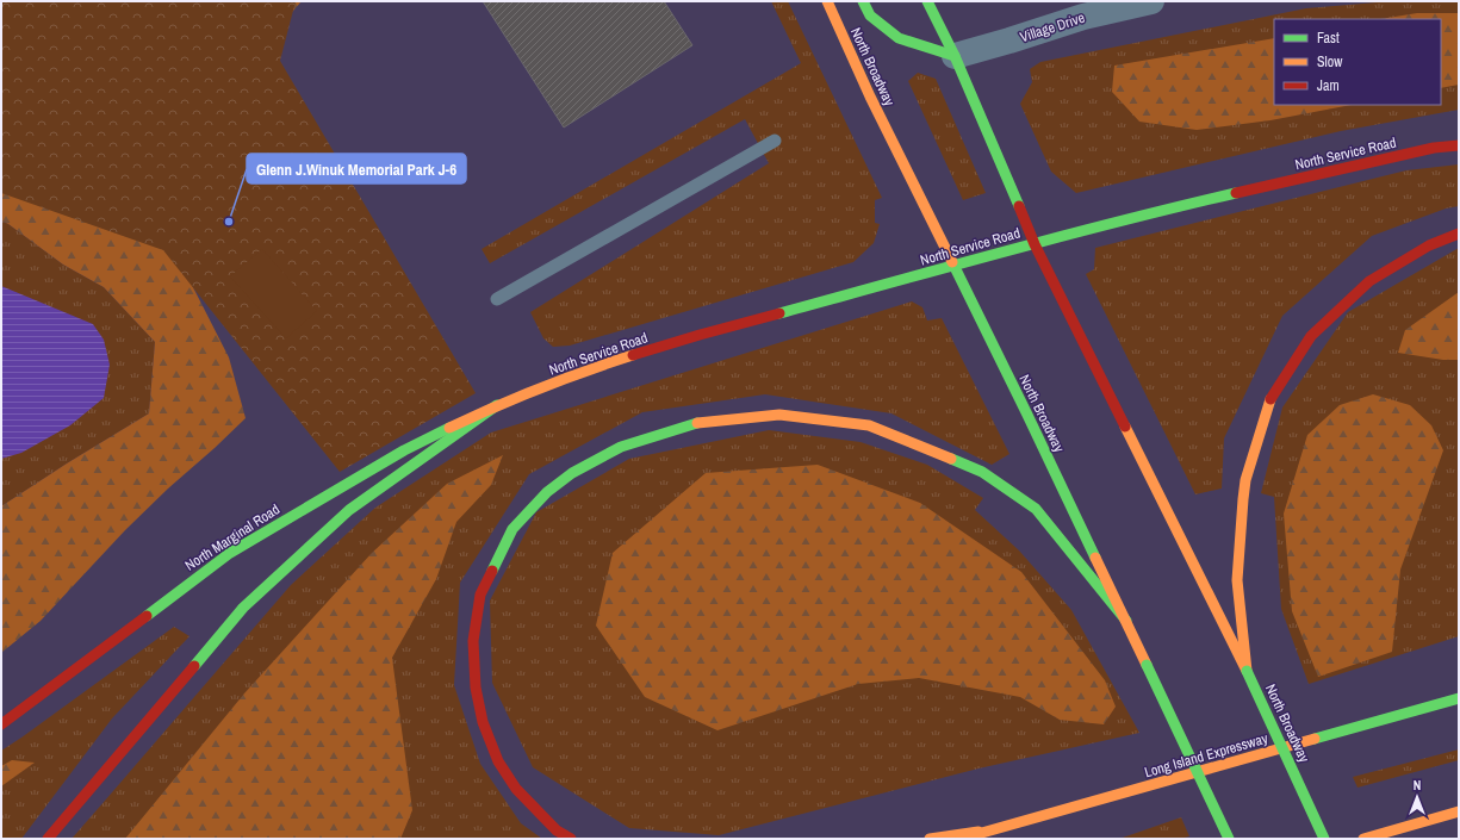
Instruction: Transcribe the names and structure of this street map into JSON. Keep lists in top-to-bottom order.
{
  "streets": {
    "main road": [
      "North Broadway",
      "North Service Road",
      "North Marginal Road",
      "Long Island Expressway"
    ],
    "street": ["Village Drive"]
  },
  "crossings": [
    ["Village Drive", "North Broadway"],
    ["North Broadway", "North Service Road"],
    ["North Service Road", "North Marginal Road"]
  ],
  "places": ["Glenn J.Winuk Memorial Park J-6"],
  "legend": ["Fast", "Slow", "Jam"],
  "north": "top"
}
